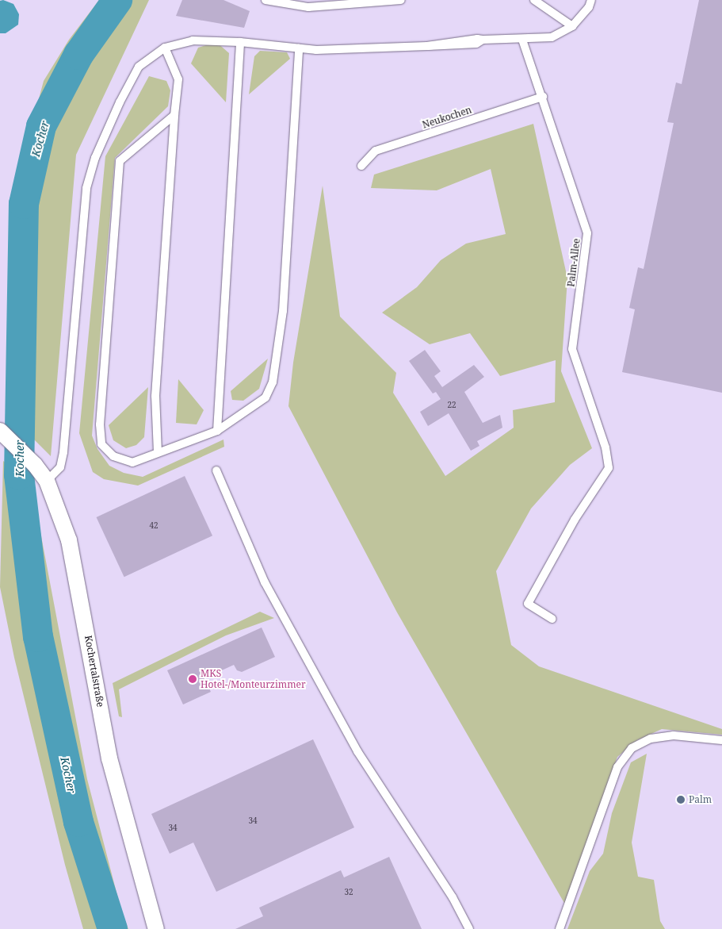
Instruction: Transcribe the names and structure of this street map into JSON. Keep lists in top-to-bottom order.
{
  "streets": {
    "street": ["Kochertalstraße"],
    "lane": ["Neukochen", "Palm-Allee"]
  },
  "crossings": [
    ["Neukochen", "Palm-Allee"]
  ],
  "water": ["Kocher"],
  "places": ["MKS Hotel-/Monteurzimmer", "Palm"],
  "house_numbers": [
    "22",
    "42",
    "34",
    "34",
    "32"
  ]
}
